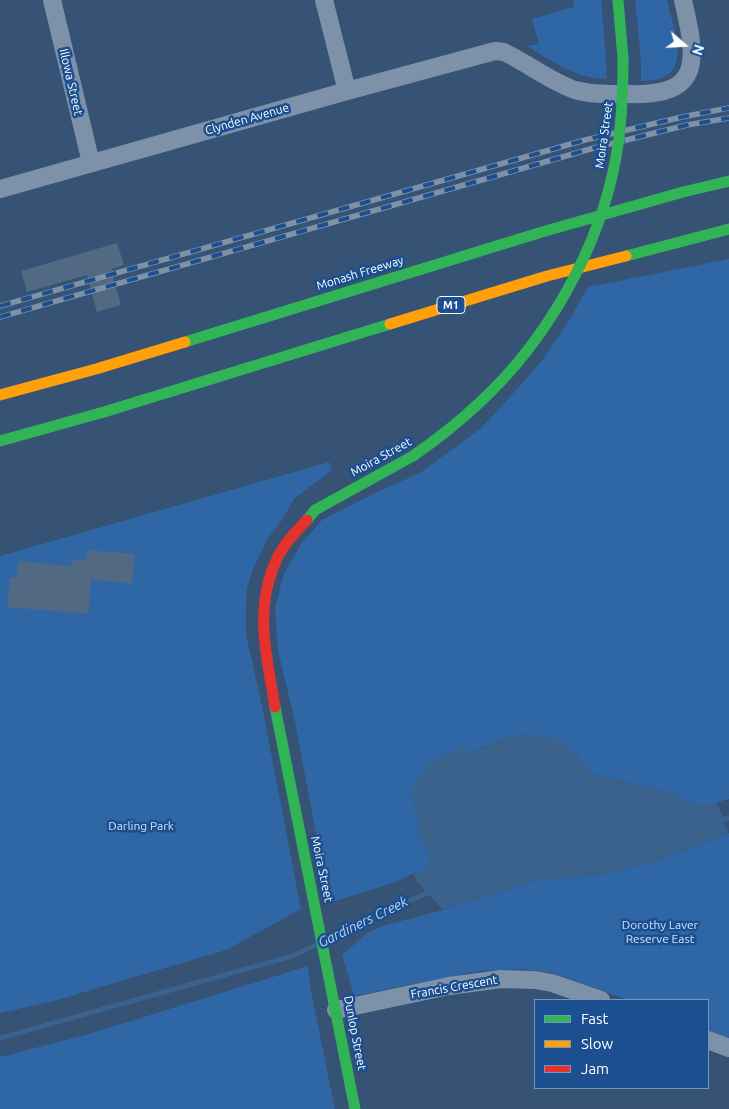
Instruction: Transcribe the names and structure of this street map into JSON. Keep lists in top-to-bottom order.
{
  "streets": {
    "main road": [
      "Moira Street",
      "Monash Freeway",
      "M1",
      "Dunlop Street"
    ],
    "street": ["Illowa Street", "Clynden Avenue", "Francis Crescent"]
  },
  "crossings": [
    ["Illowa Street", "Clynden Avenue"],
    ["Moira Street", "Dunlop Street"],
    ["Francis Crescent", "Dunlop Street"]
  ],
  "water": ["Gardiners Creek"],
  "parks": ["Darling Park", "Dorothy Laver Reserve East"],
  "legend": ["Fast", "Slow", "Jam"],
  "north": "right"
}
